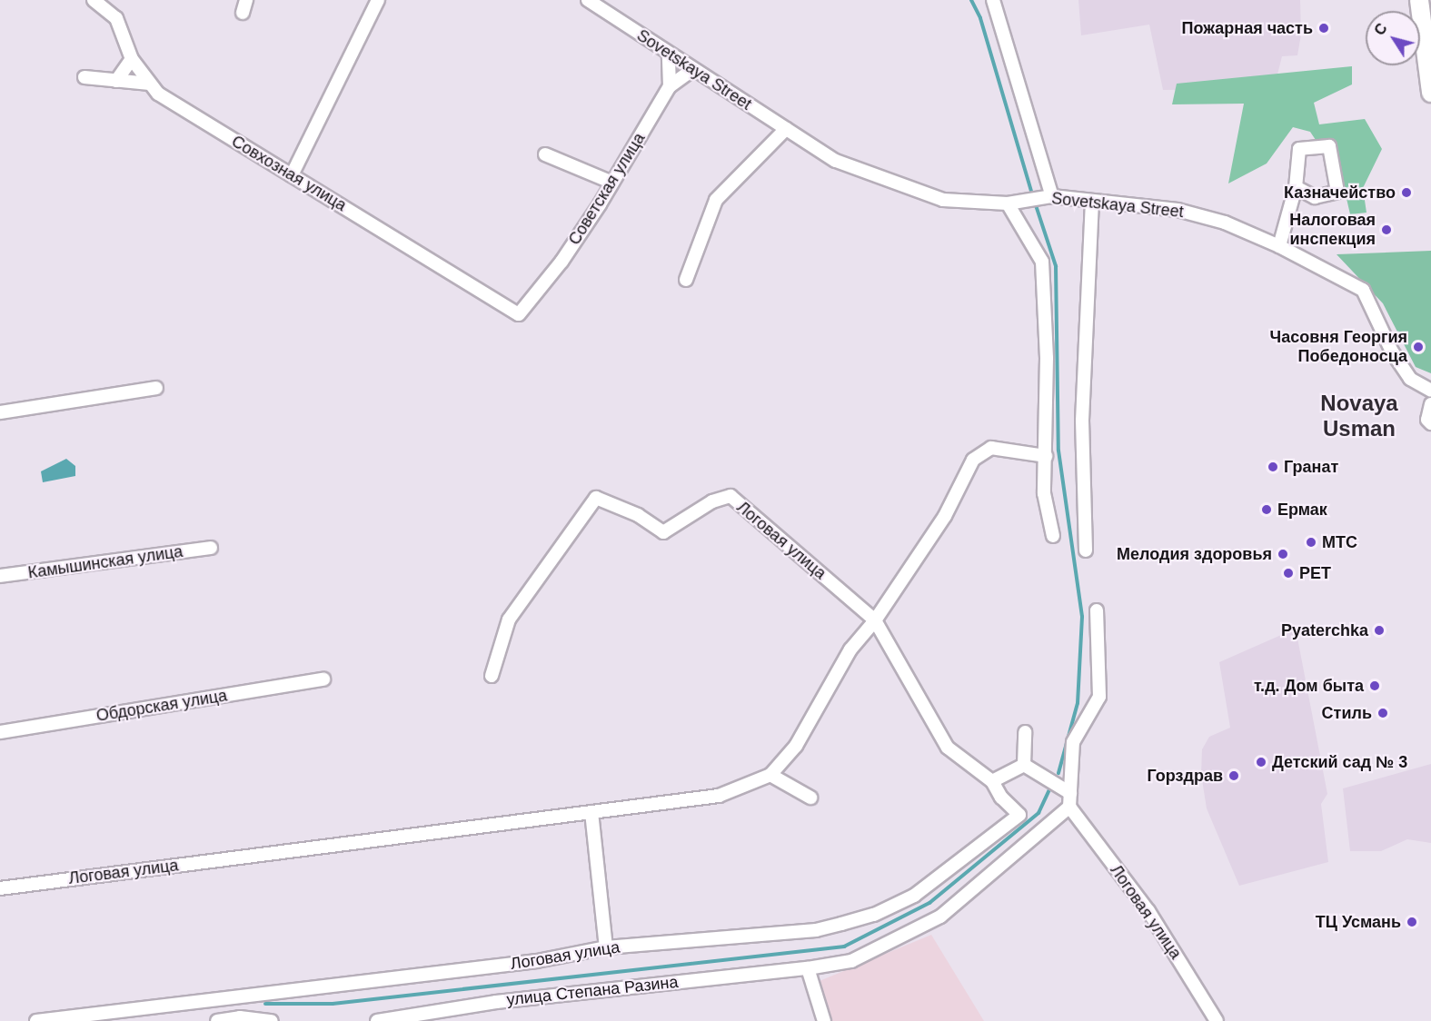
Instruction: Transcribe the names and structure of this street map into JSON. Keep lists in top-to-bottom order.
{
  "streets": {
    "street": [
      "Sovetskaya Street",
      "Совхозная улица",
      "Советская улица",
      "Логовая улица",
      "Камышинская улица",
      "Обдорская улица",
      "улица Степана Разина"
    ]
  },
  "crossings": [
    ["Совхозная улица", "Советская улица"],
    ["Логовая улица", "улица Степана Разина"]
  ],
  "districts": ["Novaya Usman"],
  "places": [
    "Пожарная часть",
    "Казначейство",
    "Налоговая инспекция",
    "Часовня Георгия Победоносца",
    "Гранат",
    "Ермак",
    "МТС",
    "Мелодия здоровья",
    "РЕТ",
    "Pyaterchka",
    "т.д. Дом быта",
    "Стиль",
    "Детский сад № 3",
    "Горздрав",
    "ТЦ Усмань"
  ],
  "north": "top left"
}
